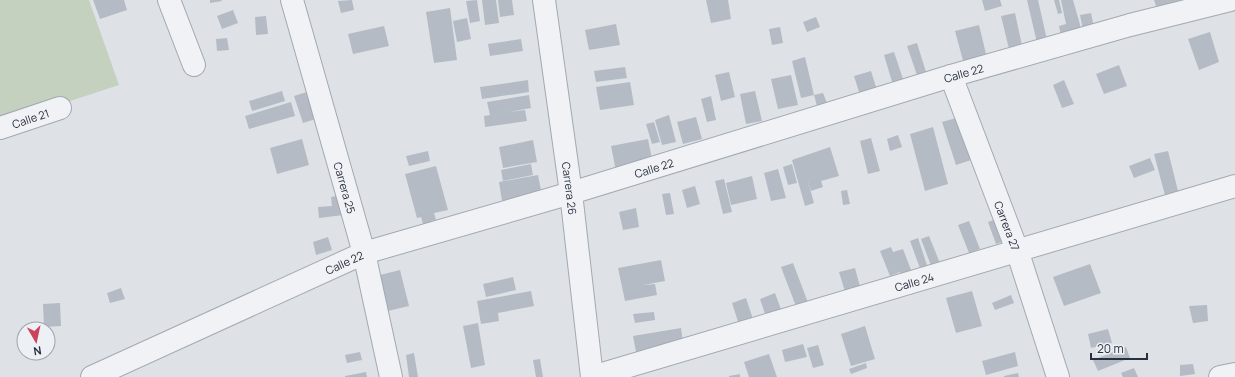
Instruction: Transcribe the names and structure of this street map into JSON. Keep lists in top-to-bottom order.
{
  "streets": {
    "street": [
      "Calle 22",
      "Calle 21",
      "Carrera 25",
      "Carrera 26",
      "Carrera 27",
      "Calle 24"
    ]
  },
  "crossings": [
    ["Calle 22", "Carrera 25"],
    ["Calle 22", "Carrera 26"],
    ["Calle 22", "Carrera 27"],
    ["Carrera 26", "Calle 24"],
    ["Carrera 27", "Calle 24"]
  ],
  "scale_bar": "20 m",
  "north": "bottom"
}
